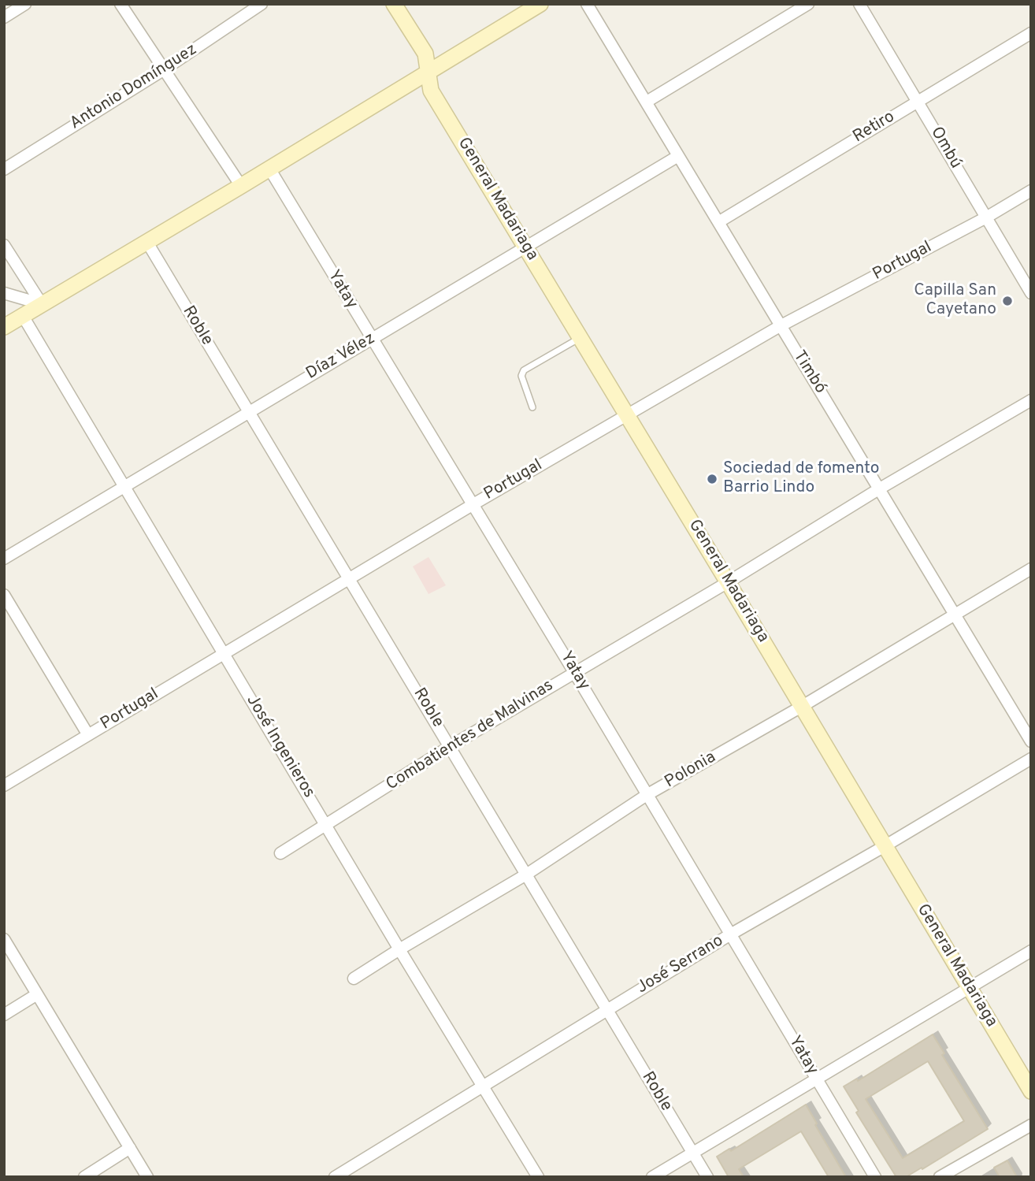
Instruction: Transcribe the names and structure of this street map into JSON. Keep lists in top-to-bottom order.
{
  "streets": {
    "street": [
      "Antonio Domínguez",
      "Retiro",
      "Ombú",
      "General Madariaga",
      "Portugal",
      "Yatay",
      "Roble",
      "Díaz Vélez",
      "Timbó",
      "Combatientes de Malvinas",
      "José Ingenieros",
      "Polonia",
      "José Serrano"
    ]
  },
  "crossings": [
    ["Retiro", "Ombú"],
    ["Retiro", "Timbó"],
    ["Ombú", "Portugal"],
    ["General Madariaga", "Portugal"],
    ["General Madariaga", "Díaz Vélez"],
    ["General Madariaga", "Combatientes de Malvinas"],
    ["General Madariaga", "Polonia"],
    ["General Madariaga", "José Serrano"],
    ["Portugal", "Yatay"],
    ["Portugal", "Roble"],
    ["Portugal", "Timbó"],
    ["Portugal", "José Ingenieros"],
    ["Yatay", "Díaz Vélez"],
    ["Yatay", "Combatientes de Malvinas"],
    ["Yatay", "Polonia"],
    ["Yatay", "José Serrano"],
    ["Roble", "Díaz Vélez"],
    ["Roble", "Combatientes de Malvinas"],
    ["Roble", "Polonia"],
    ["Roble", "José Serrano"],
    ["Díaz Vélez", "Timbó"],
    ["Díaz Vélez", "José Ingenieros"],
    ["Timbó", "Combatientes de Malvinas"],
    ["Timbó", "Polonia"],
    ["Combatientes de Malvinas", "José Ingenieros"],
    ["José Ingenieros", "Polonia"],
    ["José Ingenieros", "José Serrano"]
  ],
  "places": ["Capilla San Cayetano", "Sociedad de fomento Barrio Lindo"]
}
